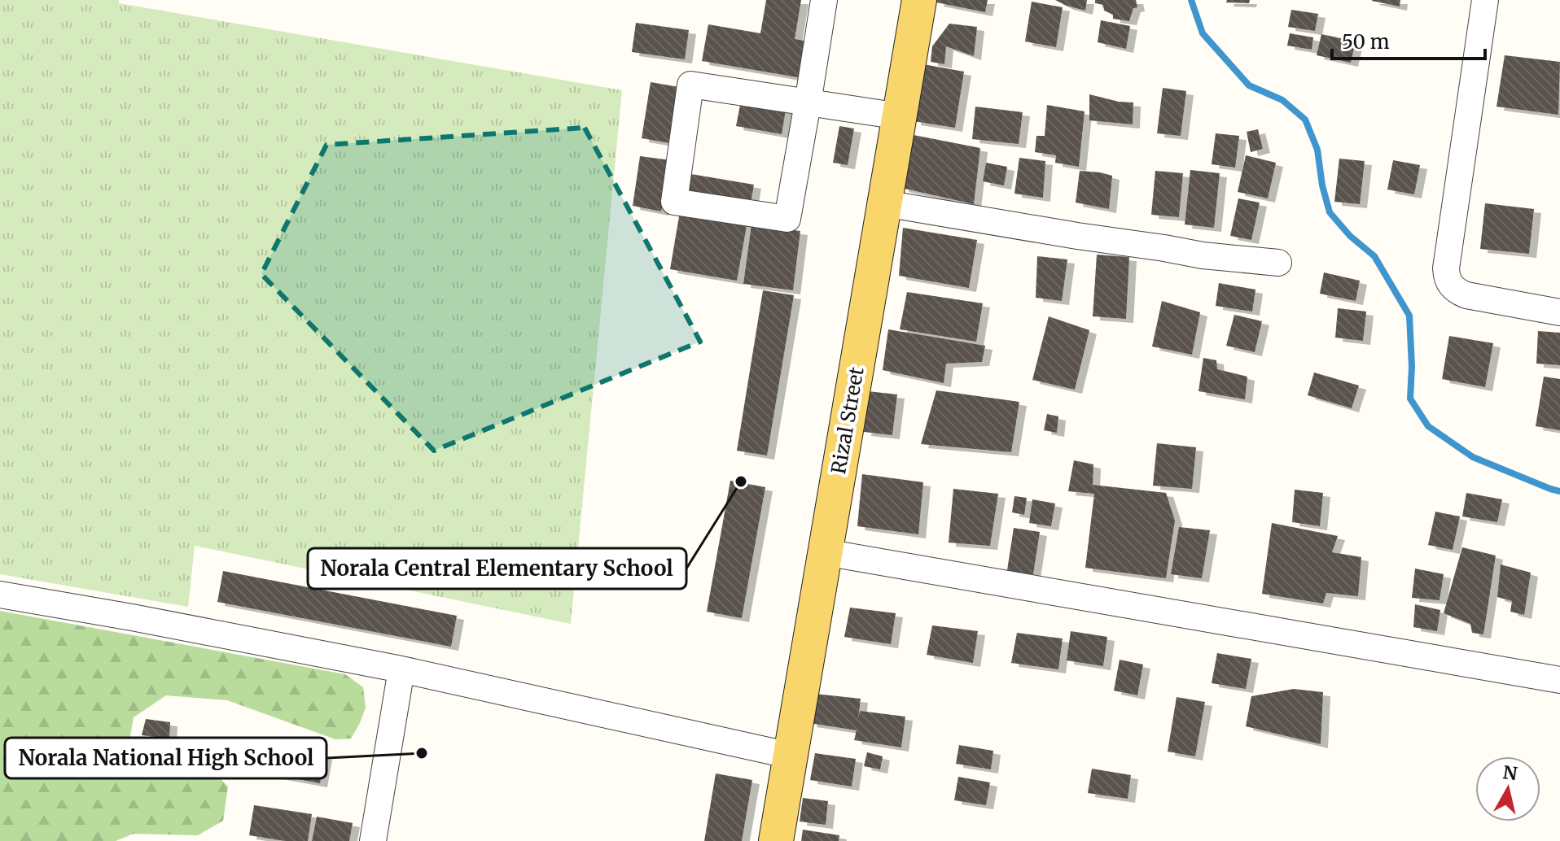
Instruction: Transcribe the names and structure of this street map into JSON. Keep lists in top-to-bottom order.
{
  "streets": {
    "main road": ["Rizal Street"]
  },
  "places": ["Norala Central Elementary School", "Norala National High School"],
  "scale_bar": "50 m",
  "north": "top"
}
